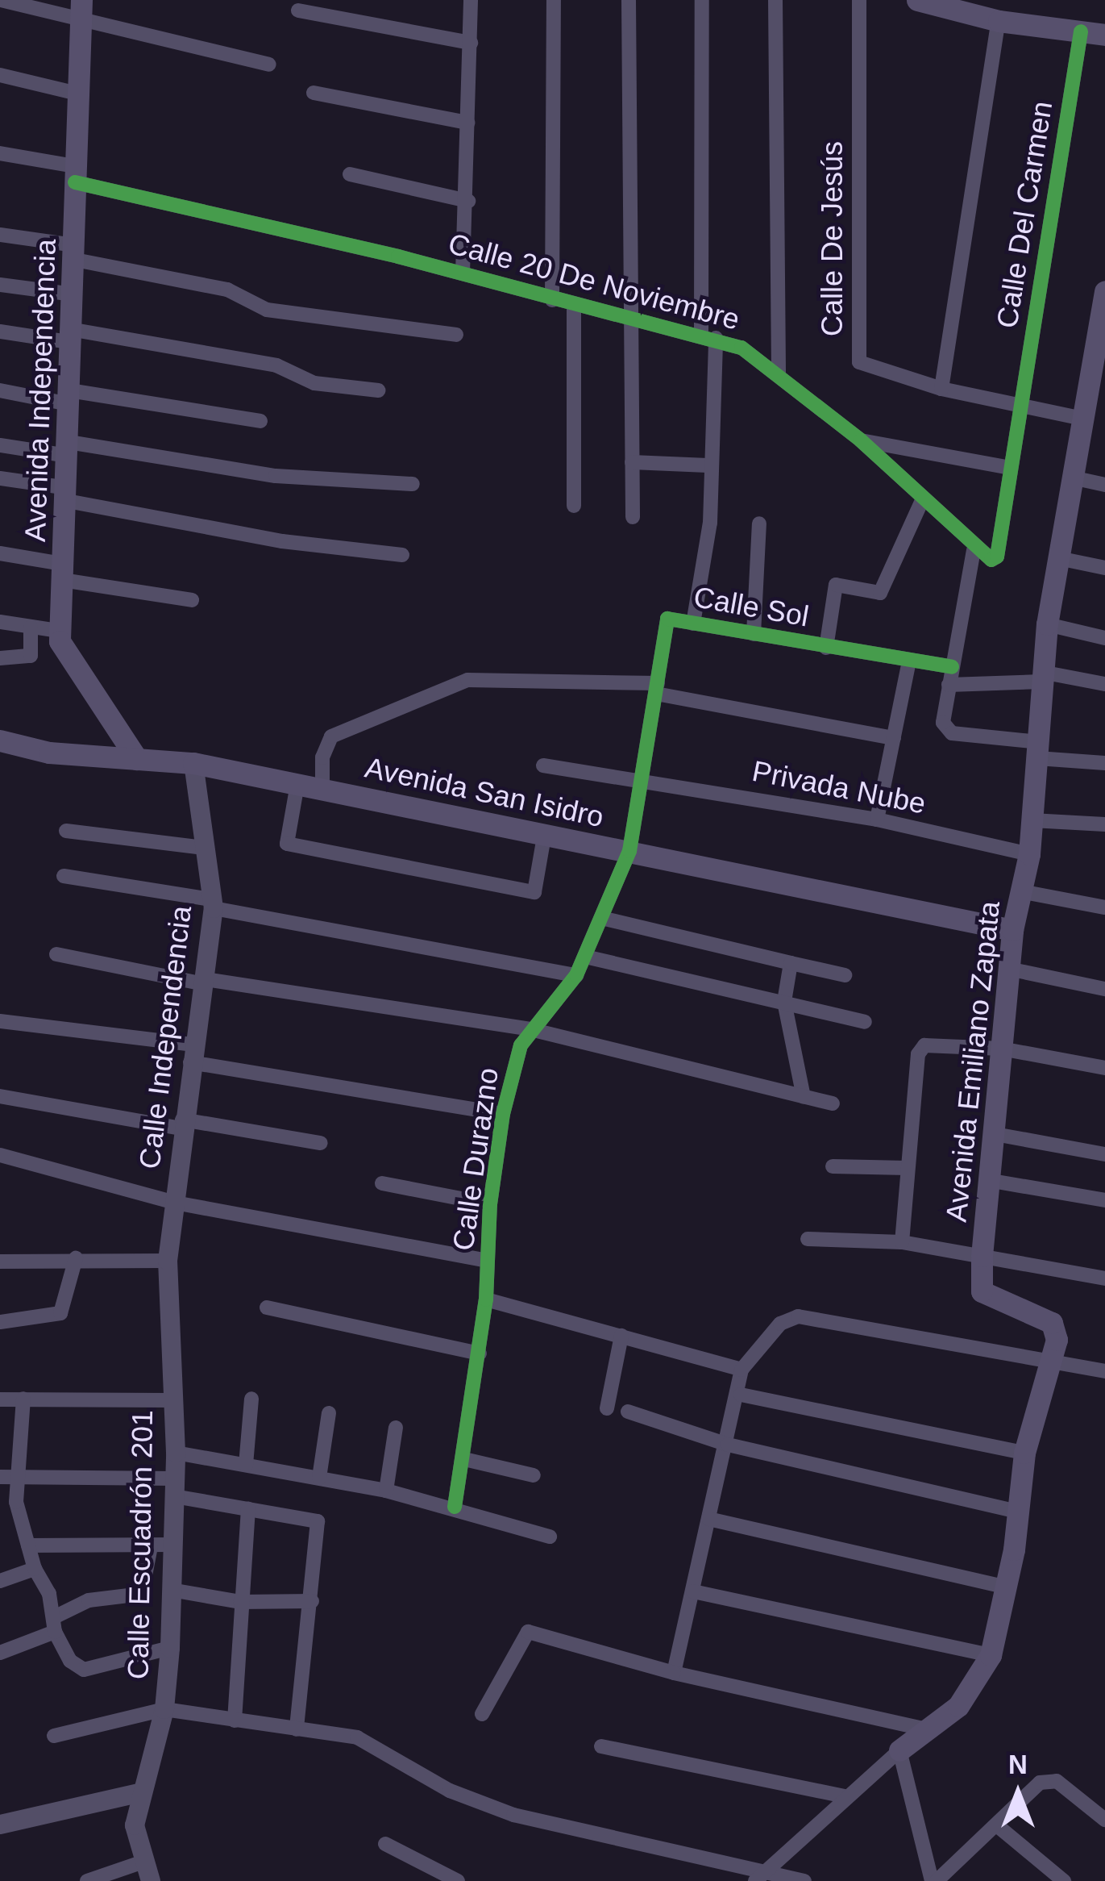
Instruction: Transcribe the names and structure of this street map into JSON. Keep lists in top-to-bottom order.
{
  "streets": {
    "main road": ["Avenida Independencia", "Avenida San Isidro", "Avenida Emiliano Zapata"],
    "street": [
      "Calle Del Carmen",
      "Calle De Jesús",
      "Calle 20 De Noviembre",
      "Calle Sol",
      "Privada Nube",
      "Calle Independencia",
      "Calle Durazno",
      "Calle Escuadrón 201"
    ]
  },
  "crossings": [
    ["Calle Del Carmen", "Calle De Jesús"],
    ["Calle De Jesús", "Avenida Emiliano Zapata"],
    ["Calle 20 De Noviembre", "Avenida Independencia"],
    ["Calle 20 De Noviembre", "Calle Sol"],
    ["Avenida Independencia", "Avenida San Isidro"],
    ["Calle Sol", "Calle Durazno"],
    ["Privada Nube", "Avenida Emiliano Zapata"],
    ["Privada Nube", "Calle Durazno"],
    ["Avenida San Isidro", "Calle Independencia"],
    ["Avenida San Isidro", "Avenida Emiliano Zapata"],
    ["Avenida San Isidro", "Calle Durazno"],
    ["Calle Independencia", "Calle Escuadrón 201"]
  ],
  "north": "top"
}
